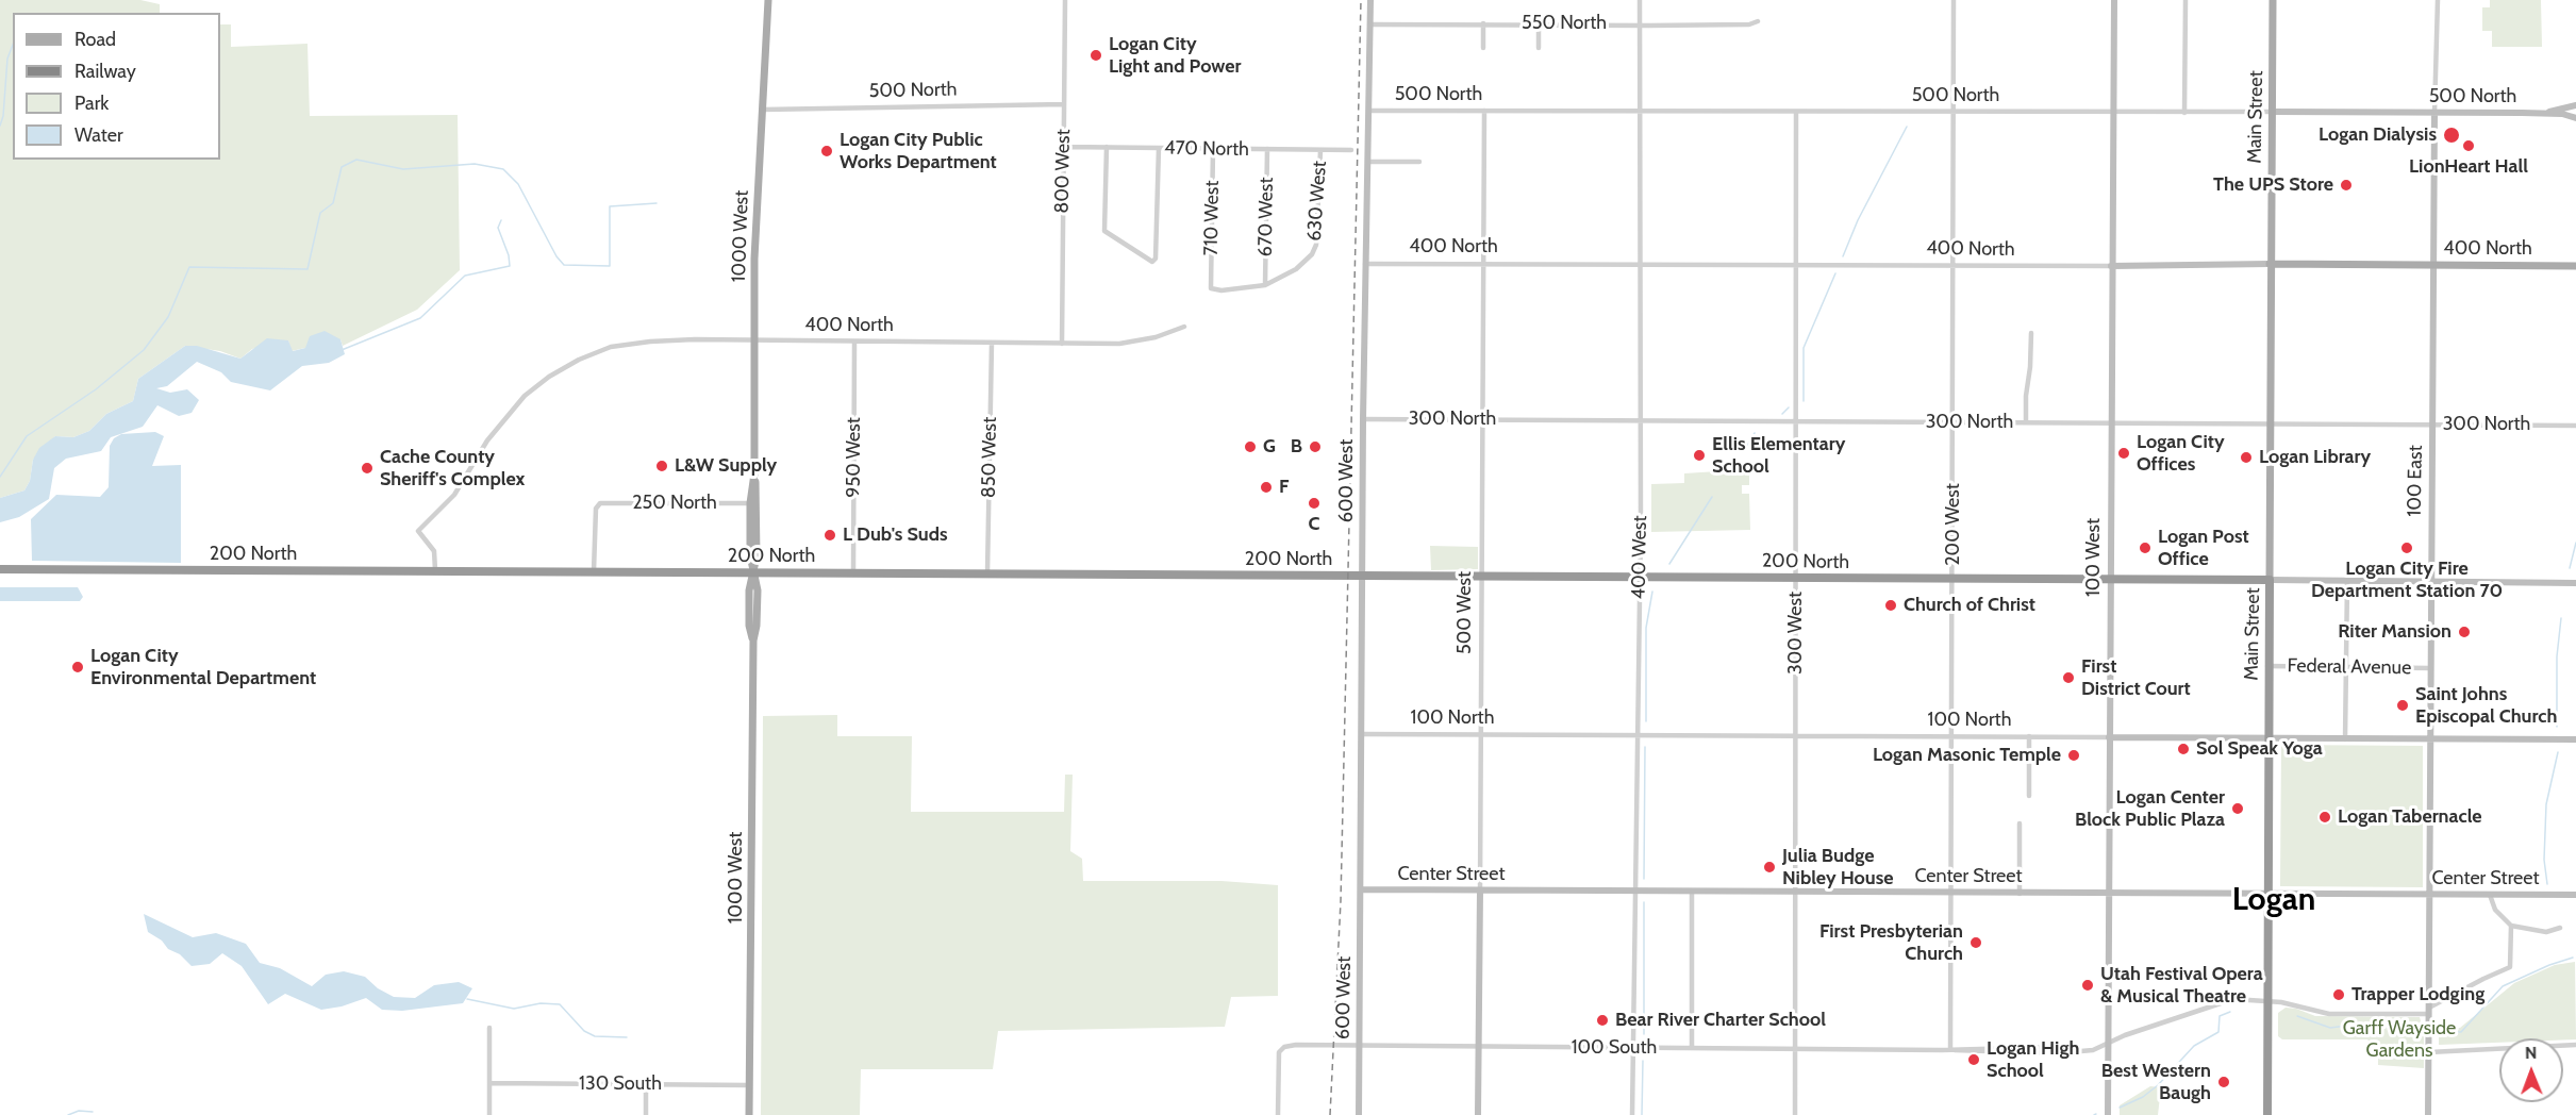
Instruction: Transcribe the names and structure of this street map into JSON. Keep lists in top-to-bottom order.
{
  "streets": {
    "highway": ["Main Street", "200 North"],
    "main road": ["1000 West", "400 North"],
    "street": [
      "550 North",
      "500 North",
      "470 North",
      "800 West",
      "630 West",
      "670 West",
      "710 West",
      "300 North",
      "950 West",
      "850 West",
      "600 West",
      "100 East",
      "250 North",
      "200 West",
      "400 West",
      "100 West",
      "500 West",
      "300 West",
      "Federal Avenue",
      "100 North",
      "Center Street",
      "100 South",
      "130 South"
    ]
  },
  "crossings": [
    ["550 North", "600 West"],
    ["550 North", "400 West"],
    ["500 North", "Main Street"],
    ["500 North", "800 West"],
    ["500 North", "1000 West"],
    ["500 North", "600 West"],
    ["500 North", "100 East"],
    ["500 North", "200 West"],
    ["500 North", "400 West"],
    ["500 North", "100 West"],
    ["500 North", "500 West"],
    ["500 North", "300 West"],
    ["Main Street", "400 North"],
    ["Main Street", "300 North"],
    ["Main Street", "200 North"],
    ["Main Street", "Federal Avenue"],
    ["Main Street", "100 North"],
    ["Main Street", "Center Street"],
    ["Main Street", "100 South"],
    ["470 North", "800 West"],
    ["470 North", "630 West"],
    ["470 North", "670 West"],
    ["470 North", "710 West"],
    ["800 West", "400 North"],
    ["630 West", "670 West"],
    ["630 West", "710 West"],
    ["1000 West", "400 North"],
    ["1000 West", "250 North"],
    ["1000 West", "200 North"],
    ["1000 West", "130 South"],
    ["400 North", "950 West"],
    ["400 North", "850 West"],
    ["400 North", "600 West"],
    ["400 North", "100 East"],
    ["400 North", "200 West"],
    ["400 North", "200 North"],
    ["400 North", "400 West"],
    ["400 North", "100 West"],
    ["400 North", "500 West"],
    ["400 North", "300 West"],
    ["300 North", "600 West"],
    ["300 North", "100 East"],
    ["300 North", "200 West"],
    ["300 North", "400 West"],
    ["300 North", "100 West"],
    ["300 North", "500 West"],
    ["300 North", "300 West"],
    ["950 West", "200 North"],
    ["850 West", "200 North"],
    ["600 West", "200 North"],
    ["600 West", "100 North"],
    ["600 West", "Center Street"],
    ["600 West", "100 South"],
    ["100 East", "200 North"],
    ["100 East", "Federal Avenue"],
    ["100 East", "100 North"],
    ["100 East", "Center Street"],
    ["100 East", "100 South"],
    ["250 North", "200 North"],
    ["200 West", "200 North"],
    ["200 West", "100 North"],
    ["200 West", "Center Street"],
    ["200 West", "100 South"],
    ["200 North", "400 West"],
    ["200 North", "100 West"],
    ["200 North", "500 West"],
    ["200 North", "300 West"],
    ["400 West", "100 North"],
    ["400 West", "Center Street"],
    ["400 West", "100 South"],
    ["100 West", "100 North"],
    ["100 West", "Center Street"],
    ["100 West", "100 South"],
    ["500 West", "100 North"],
    ["500 West", "Center Street"],
    ["500 West", "100 South"],
    ["300 West", "100 North"],
    ["300 West", "Center Street"],
    ["300 West", "100 South"]
  ],
  "districts": ["Logan"],
  "parks": ["Garff Wayside Gardens"],
  "places": [
    "Logan City Light and Power",
    "Logan Dialysis",
    "LionHeart Hall",
    "Logan City Public Works Department",
    "The UPS Store",
    "G",
    "B",
    "Logan City Offices",
    "Ellis Elementary School",
    "Logan Library",
    "L&W Supply",
    "Cache County Sheriff's Complex",
    "F",
    "C",
    "L Dub's Suds",
    "Logan Post Office",
    "Logan City Fire Department Station 70",
    "Church of Christ",
    "Riter Mansion",
    "Logan City Environmental Department",
    "First District Court",
    "Saint Johns Episcopal Church",
    "Sol Speak Yoga",
    "Logan Masonic Temple",
    "Logan Center Block Public Plaza",
    "Logan Tabernacle",
    "Julia Budge Nibley House",
    "First Presbyterian Church",
    "Utah Festival Opera & Musical Theatre",
    "Trapper Lodging",
    "Bear River Charter School",
    "Logan High School",
    "Best Western Baugh"
  ],
  "legend": [
    "Road",
    "Railway",
    "Park",
    "Water"
  ],
  "north": "top"
}
